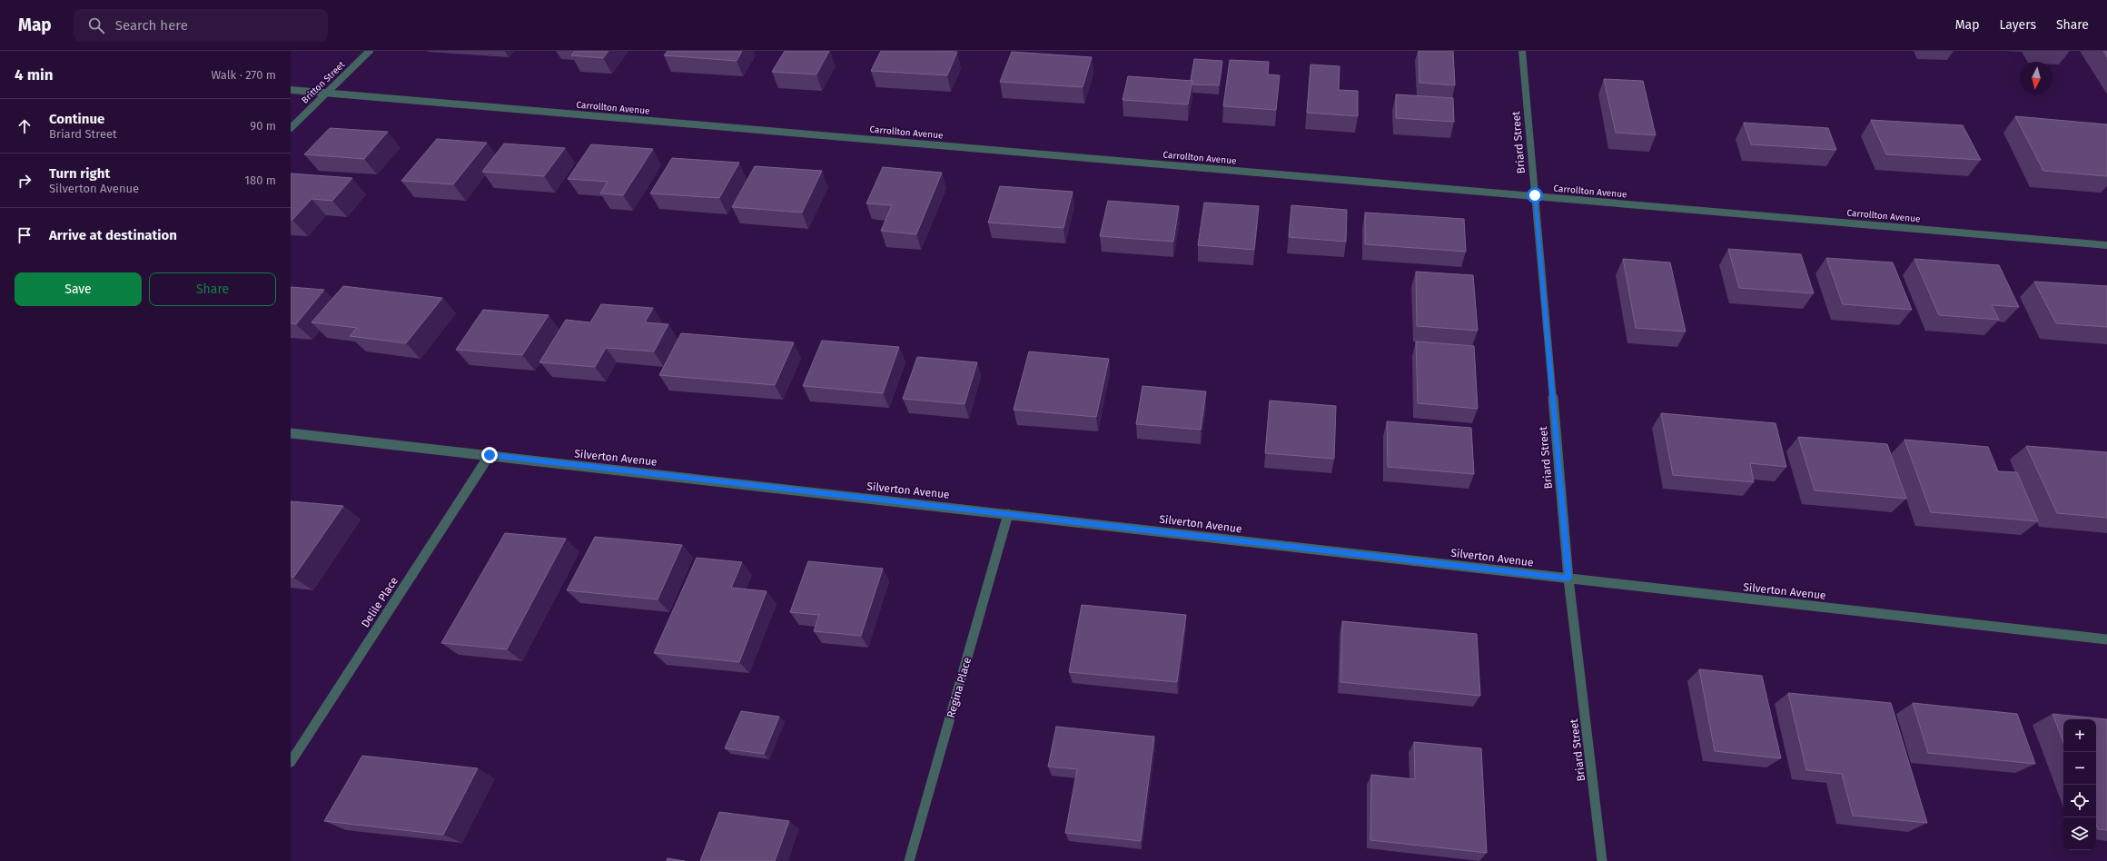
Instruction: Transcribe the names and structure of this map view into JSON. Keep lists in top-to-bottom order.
{
  "streets": {
    "street": [
      "Britton Street",
      "Carrollton Avenue",
      "Briard Street",
      "Silverton Avenue",
      "Delile Place",
      "Regina Place"
    ]
  },
  "crossings": [
    ["Britton Street", "Carrollton Avenue"],
    ["Carrollton Avenue", "Briard Street"],
    ["Briard Street", "Silverton Avenue"],
    ["Silverton Avenue", "Delile Place"],
    ["Silverton Avenue", "Regina Place"]
  ],
  "north": "bottom",
  "page": {
    "header": "Map",
    "search": "Search here",
    "nav": ["Map", "Layers", "Share"],
    "heading": ["4 min", "Walk · 270 m"],
    "list": [
      ["Continue", "Briard Street", "90 m"],
      ["Turn right", "Silverton Avenue", "180 m"],
      "Arrive at destination"
    ],
    "buttons": ["Save", "Share"],
    "map_buttons": ["+", "−"]
  }
}
